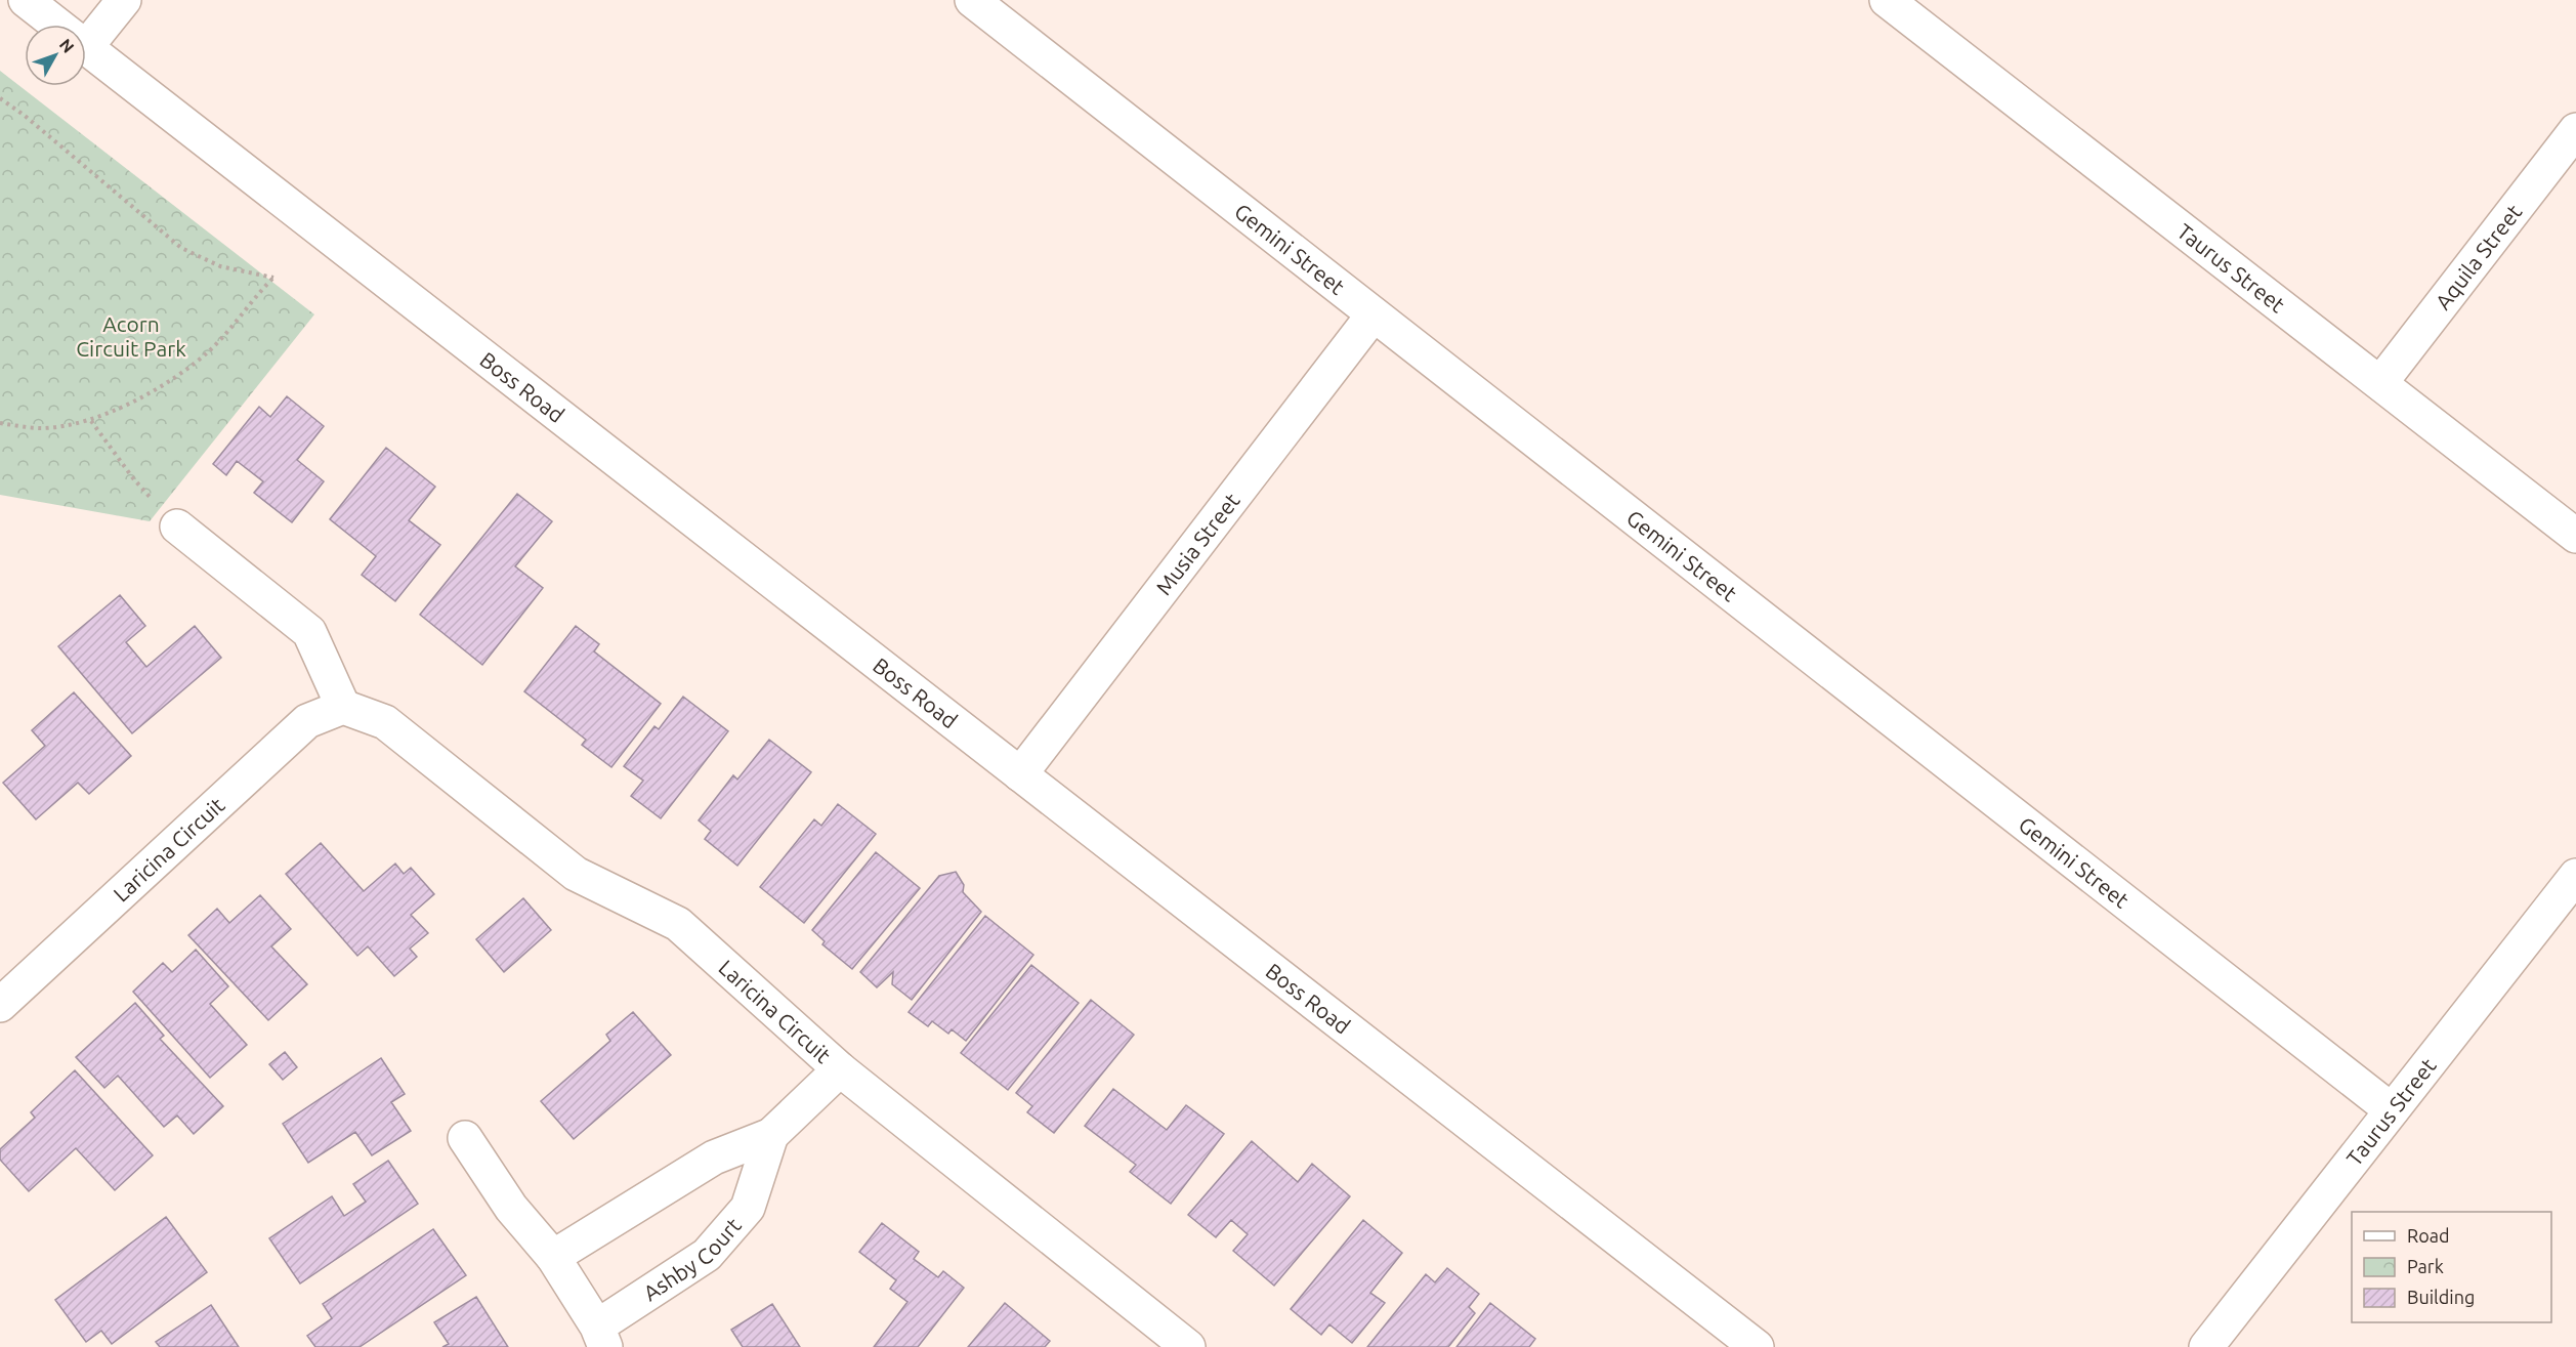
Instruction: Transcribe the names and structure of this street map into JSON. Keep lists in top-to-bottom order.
{
  "streets": {
    "street": [
      "Gemini Street",
      "Aquila Street",
      "Taurus Street",
      "Boss Road",
      "Musia Street",
      "Laricina Circuit",
      "Ashby Court"
    ]
  },
  "crossings": [
    ["Gemini Street", "Taurus Street"],
    ["Gemini Street", "Musia Street"],
    ["Aquila Street", "Taurus Street"],
    ["Boss Road", "Musia Street"],
    ["Laricina Circuit", "Ashby Court"]
  ],
  "parks": ["Acorn Circuit Park"],
  "legend": ["Road", "Park", "Building"],
  "north": "top right"
}
